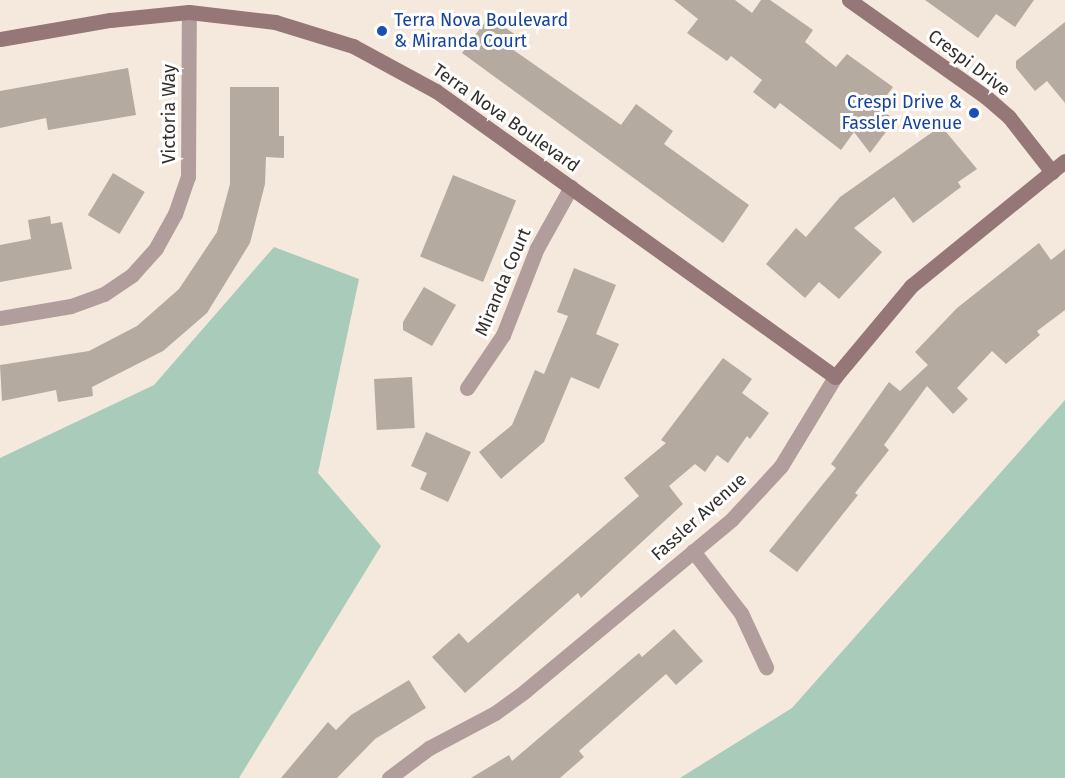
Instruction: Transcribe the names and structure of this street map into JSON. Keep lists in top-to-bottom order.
{
  "streets": {
    "street": [
      "Crespi Drive",
      "Victoria Way",
      "Terra Nova Boulevard",
      "Miranda Court",
      "Fassler Avenue"
    ]
  },
  "crossings": [
    ["Crespi Drive", "Fassler Avenue"],
    ["Victoria Way", "Terra Nova Boulevard"],
    ["Terra Nova Boulevard", "Miranda Court"],
    ["Terra Nova Boulevard", "Fassler Avenue"]
  ],
  "places": ["Terra Nova Boulevard & Miranda Court", "Crespi Drive & Fassler Avenue"]
}
